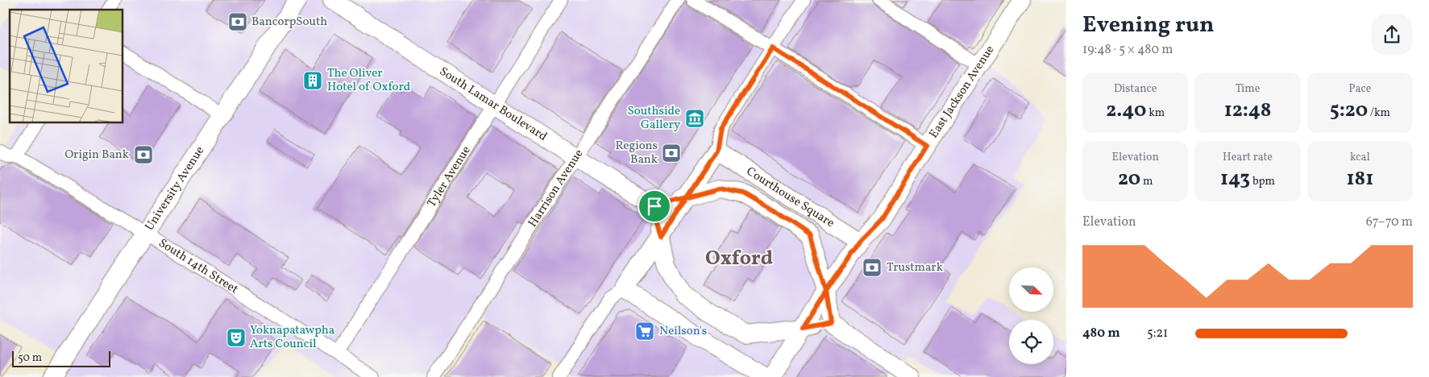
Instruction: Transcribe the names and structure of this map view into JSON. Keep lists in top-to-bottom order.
{
  "streets": {
    "street": [
      "East Jackson Avenue",
      "South Lamar Boulevard",
      "Tyler Avenue",
      "University Avenue",
      "Harrison Avenue",
      "Courthouse Square",
      "South 14th Street"
    ]
  },
  "crossings": [
    ["East Jackson Avenue", "Courthouse Square"],
    ["South Lamar Boulevard", "Tyler Avenue"],
    ["South Lamar Boulevard", "Harrison Avenue"],
    ["South Lamar Boulevard", "Courthouse Square"],
    ["Tyler Avenue", "South 14th Street"],
    ["University Avenue", "South 14th Street"]
  ],
  "districts": ["Oxford"],
  "places": {
    "bank": [
      "BancorpSouth",
      "Regions Bank",
      "Origin Bank",
      "Trustmark"
    ],
    "building": ["The Oliver Hotel of Oxford"],
    "museum": ["Southside Gallery"],
    "supermarket": ["Neilson's"],
    "theatre": ["Yoknapatawpha Arts Council"]
  },
  "scale_bar": "50 m",
  "north": "bottom right",
  "page": {
    "heading": ["Evening run", "19:48 · 5 × 480 m"],
    "stats": [
      ["Distance", "2.40 km"],
      ["Time", "12:48"],
      ["Pace", "5:20 /km"],
      ["Elevation", "20 m"],
      ["Heart rate", "143 bpm"],
      ["kcal", "181"]
    ],
    "chart": ["Elevation", "67–70 m"],
    "list": [
      {
        "name": "480 m",
        "note": "5:21"
      }
    ],
    "scale": "50 m"
  }
}
